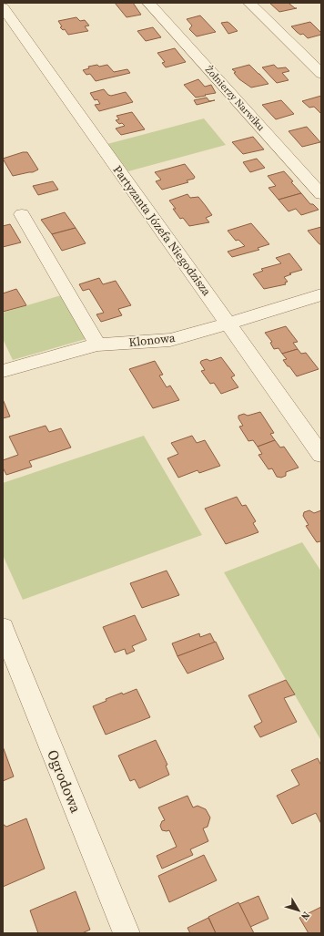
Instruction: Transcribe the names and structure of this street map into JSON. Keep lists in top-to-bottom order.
{
  "streets": {
    "street": [
      "Żołnierzy Narwiku",
      "Partyzanta Józefa Niegodzisza",
      "Klonowa",
      "Ogrodowa"
    ]
  },
  "crossings": [
    ["Partyzanta Józefa Niegodzisza", "Klonowa"]
  ],
  "north": "bottom right"
}
